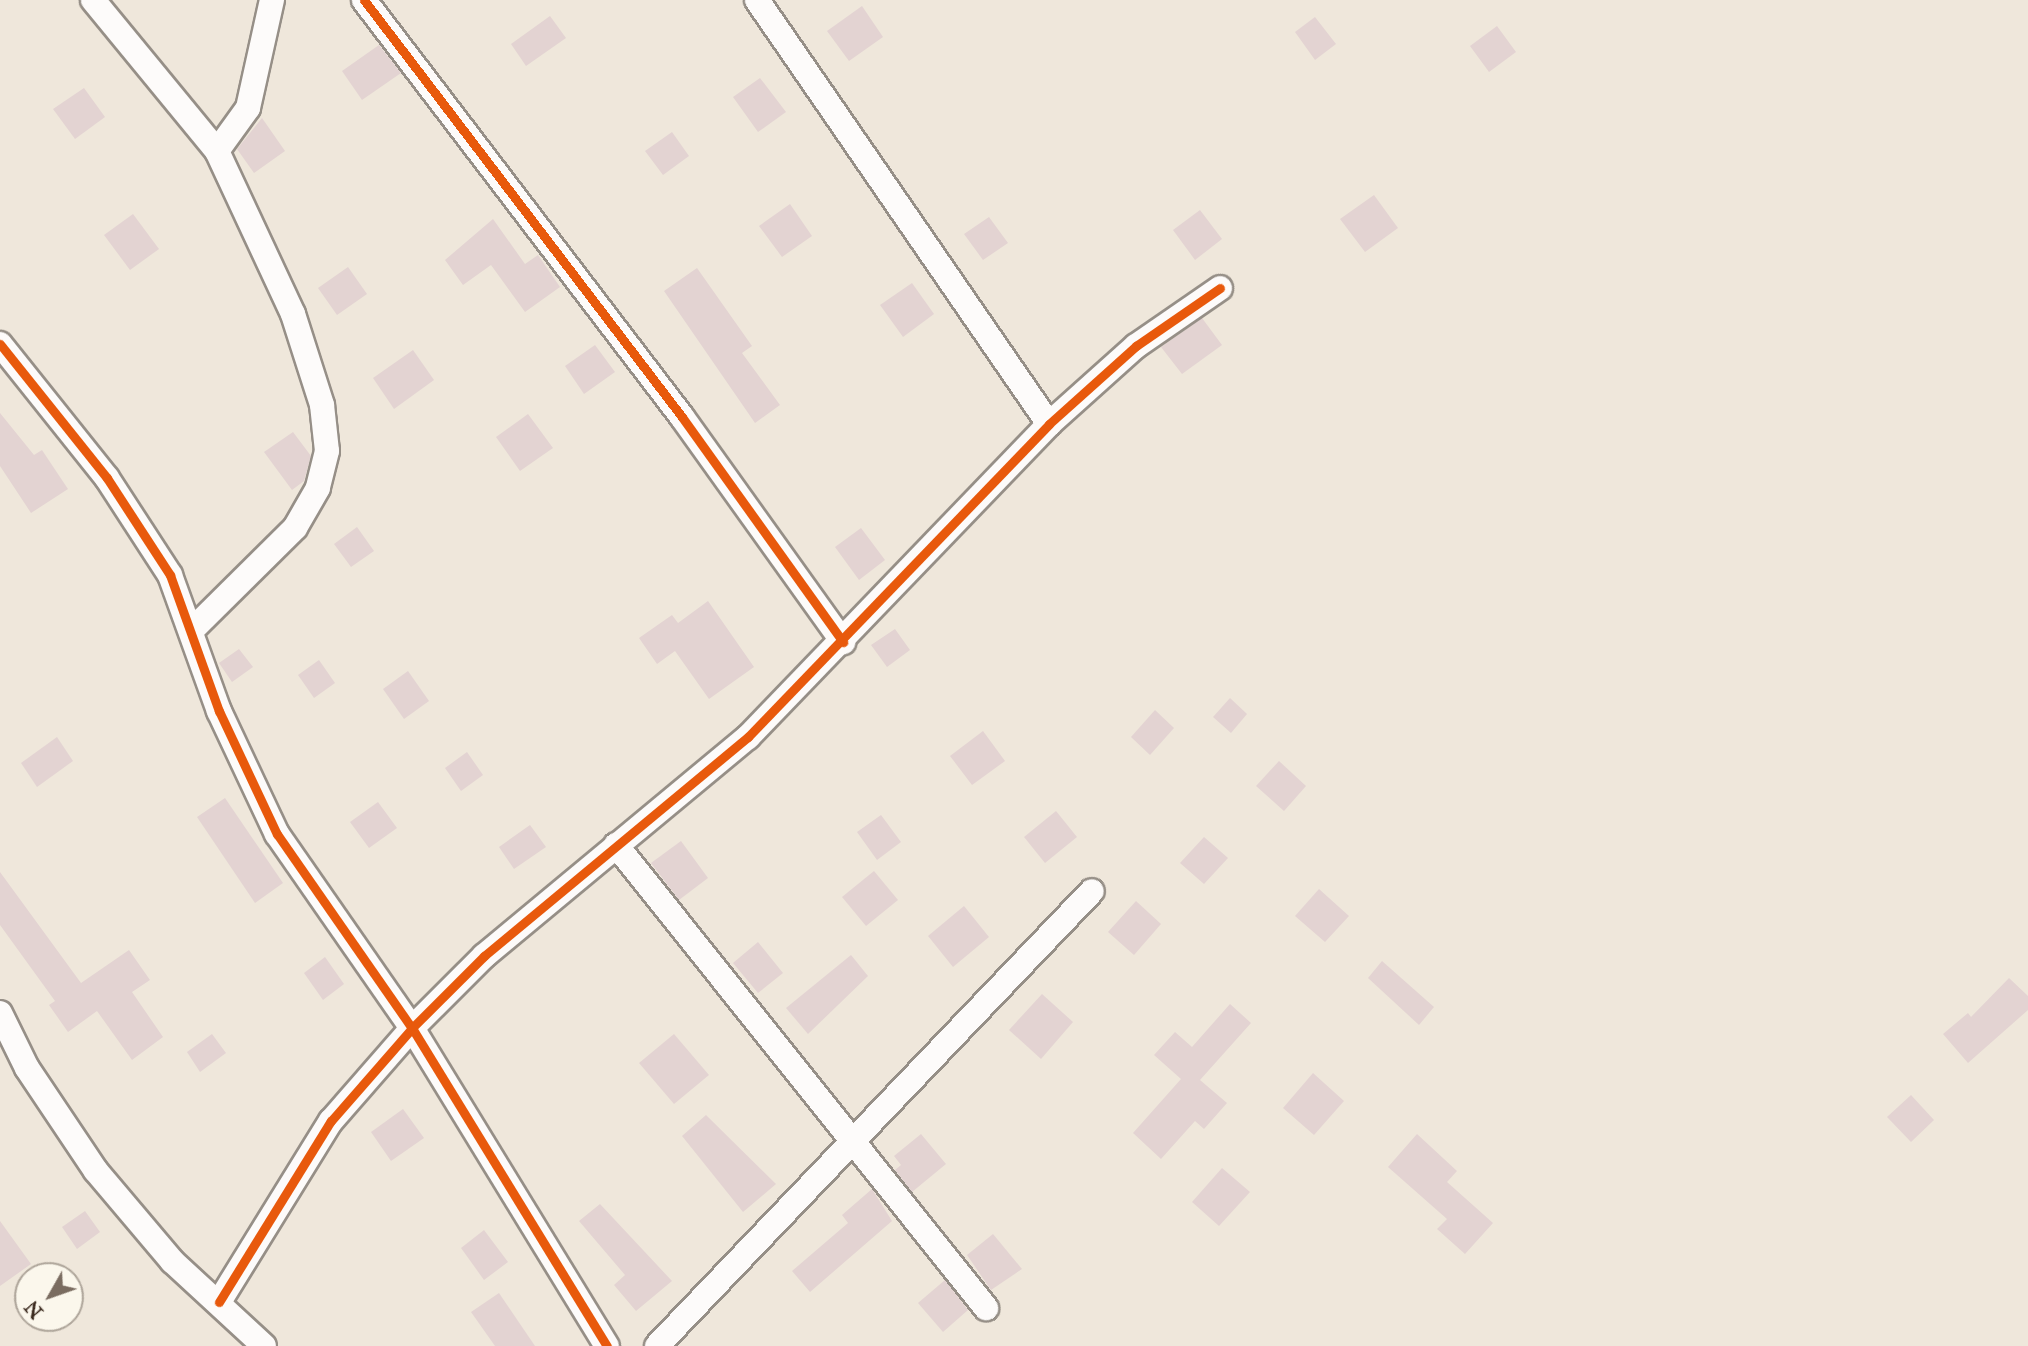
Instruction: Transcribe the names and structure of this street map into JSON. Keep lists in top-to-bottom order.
{
  "north": "bottom left"
}
